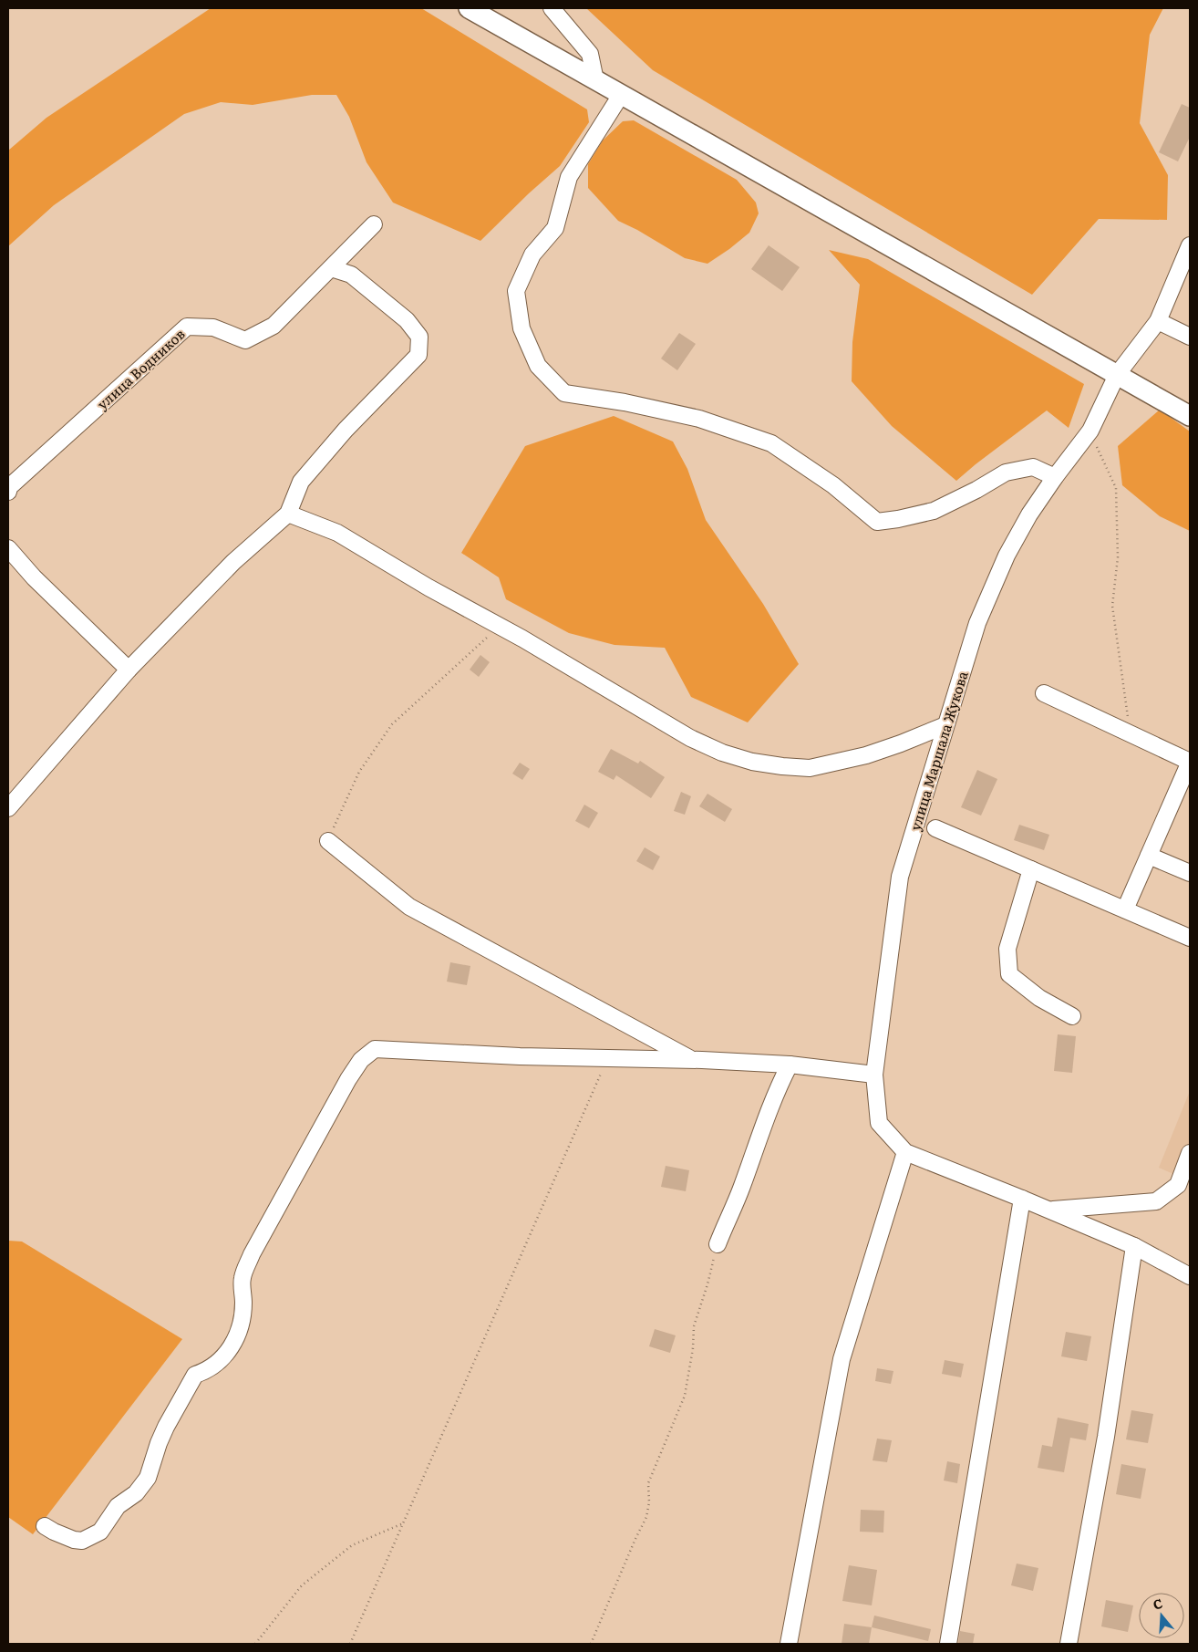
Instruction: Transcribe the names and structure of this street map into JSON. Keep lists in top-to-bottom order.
{
  "streets": {
    "street": ["улица Водников", "улица Маршала Жукова"]
  },
  "north": "top"
}
